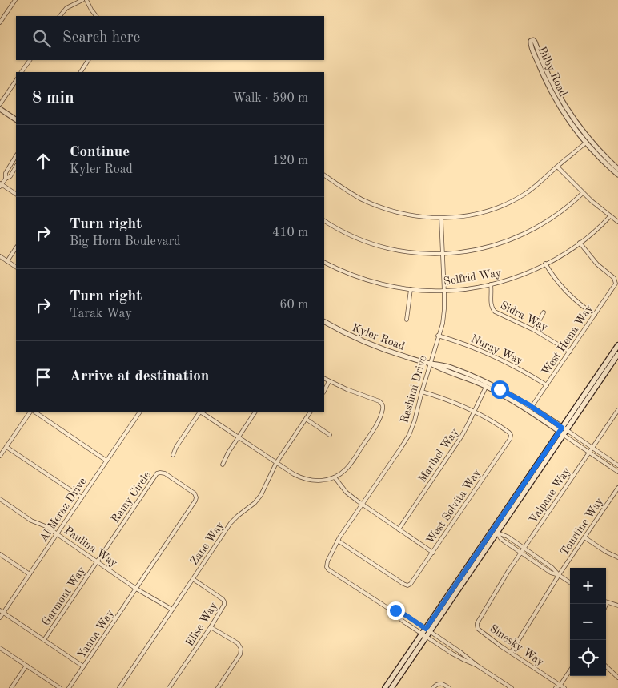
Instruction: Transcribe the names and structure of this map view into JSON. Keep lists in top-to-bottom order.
{
  "streets": {
    "street": [
      "Bilby Road",
      "Solfrid Way",
      "Sidra Way",
      "Kyler Road",
      "West Hema Way",
      "Nuray Way",
      "Rashimi Drive",
      "Maribel Way",
      "Valpane Way",
      "Ramy Circle",
      "West Solvita Way",
      "Al Meraz Drive",
      "Tourtine Way",
      "Zane Way",
      "Paulina Way",
      "Garmont Way",
      "Elise Way",
      "Yanna Way",
      "Sinesky Way"
    ]
  },
  "crossings": [
    ["Solfrid Way", "Sidra Way"],
    ["Solfrid Way", "West Hema Way"],
    ["Solfrid Way", "Rashimi Drive"],
    ["Sidra Way", "West Hema Way"],
    ["Kyler Road", "West Hema Way"],
    ["Kyler Road", "Rashimi Drive"],
    ["Kyler Road", "Maribel Way"],
    ["Kyler Road", "Valpane Way"],
    ["West Hema Way", "Nuray Way"],
    ["Nuray Way", "Rashimi Drive"],
    ["Rashimi Drive", "West Solvita Way"],
    ["Maribel Way", "West Solvita Way"],
    ["Valpane Way", "Sinesky Way"],
    ["Ramy Circle", "Paulina Way"],
    ["Ramy Circle", "Garmont Way"],
    ["Ramy Circle", "Yanna Way"],
    ["Al Meraz Drive", "Paulina Way"],
    ["Tourtine Way", "Sinesky Way"],
    ["Zane Way", "Paulina Way"],
    ["Zane Way", "Elise Way"],
    ["Paulina Way", "Garmont Way"],
    ["Paulina Way", "Yanna Way"]
  ],
  "page": {
    "search": "Search here",
    "heading": ["8 min", "Walk · 590 m"],
    "list": [
      ["Continue", "Kyler Road", "120 m"],
      ["Turn right", "Big Horn Boulevard", "410 m"],
      ["Turn right", "Tarak Way", "60 m"],
      "Arrive at destination"
    ],
    "map_buttons": ["+", "−"]
  }
}
